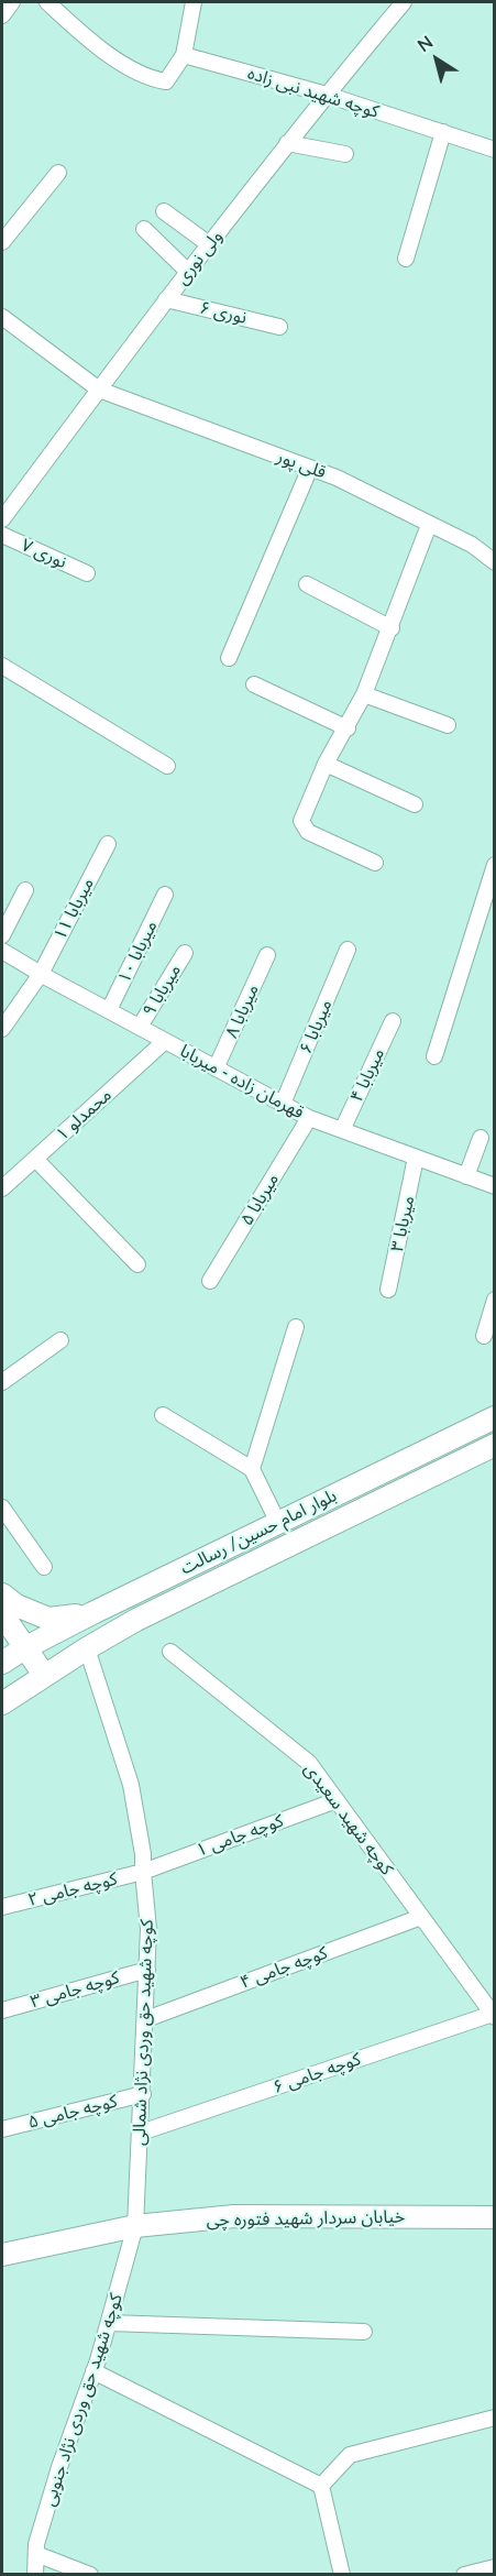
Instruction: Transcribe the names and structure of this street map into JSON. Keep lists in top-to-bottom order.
{
  "streets": {
    "main road": ["بلوار امام حسین/ رسالت", "خیابان سردار شهید فتوره چی"],
    "street": [
      "کوچه شهید نبی زاده",
      "ولی نوری",
      "نوری ۶",
      "قلی پور",
      "نوری ۷",
      "میربابا ۱۱",
      "میربابا ۱۰",
      "میربابا ۹",
      "میربابا ۸",
      "میربابا ۶",
      "میربابا ۴",
      "قهرمان زاده - میربابا",
      "محمدلو ۱",
      "میربابا ۵",
      "میربابا ۳",
      "کوچه شهید سعیدی",
      "کوچه جامی ۱",
      "کوچه جامی ۲",
      "کوچه جامی ۴",
      "کوچه جامی ۳",
      "کوچه شهید حق وردی نژاد شمالی",
      "کوچه جامی ۶",
      "کوچه جامی ۵",
      "کوچه شهید حق وردی نژاد جنوبی"
    ]
  },
  "crossings": [
    ["کوچه شهید نبی زاده", "ولی نوری"],
    ["ولی نوری", "نوری ۶"],
    ["ولی نوری", "قلی پور"],
    ["میربابا ۱۱", "قهرمان زاده - میربابا"],
    ["میربابا ۱۰", "قهرمان زاده - میربابا"],
    ["میربابا ۹", "قهرمان زاده - میربابا"],
    ["میربابا ۸", "قهرمان زاده - میربابا"],
    ["میربابا ۶", "قهرمان زاده - میربابا"],
    ["میربابا ۴", "قهرمان زاده - میربابا"],
    ["قهرمان زاده - میربابا", "محمدلو ۱"],
    ["قهرمان زاده - میربابا", "میربابا ۵"],
    ["قهرمان زاده - میربابا", "میربابا ۳"],
    ["بلوار امام حسین/ رسالت", "کوچه شهید حق وردی نژاد شمالی"],
    ["کوچه شهید سعیدی", "کوچه جامی ۱"],
    ["کوچه شهید سعیدی", "کوچه جامی ۴"],
    ["کوچه شهید سعیدی", "کوچه جامی ۶"],
    ["کوچه جامی ۱", "کوچه جامی ۲"],
    ["کوچه جامی ۱", "کوچه شهید حق وردی نژاد شمالی"],
    ["کوچه جامی ۲", "کوچه شهید حق وردی نژاد شمالی"],
    ["کوچه جامی ۴", "کوچه شهید حق وردی نژاد شمالی"],
    ["کوچه جامی ۳", "کوچه شهید حق وردی نژاد شمالی"],
    ["کوچه شهید حق وردی نژاد شمالی", "کوچه جامی ۶"],
    ["کوچه شهید حق وردی نژاد شمالی", "کوچه جامی ۵"],
    ["کوچه شهید حق وردی نژاد شمالی", "خیابان سردار شهید فتوره چی"],
    ["کوچه شهید حق وردی نژاد شمالی", "کوچه شهید حق وردی نژاد جنوبی"],
    ["خیابان سردار شهید فتوره چی", "کوچه شهید حق وردی نژاد جنوبی"]
  ],
  "north": "top left"
}
